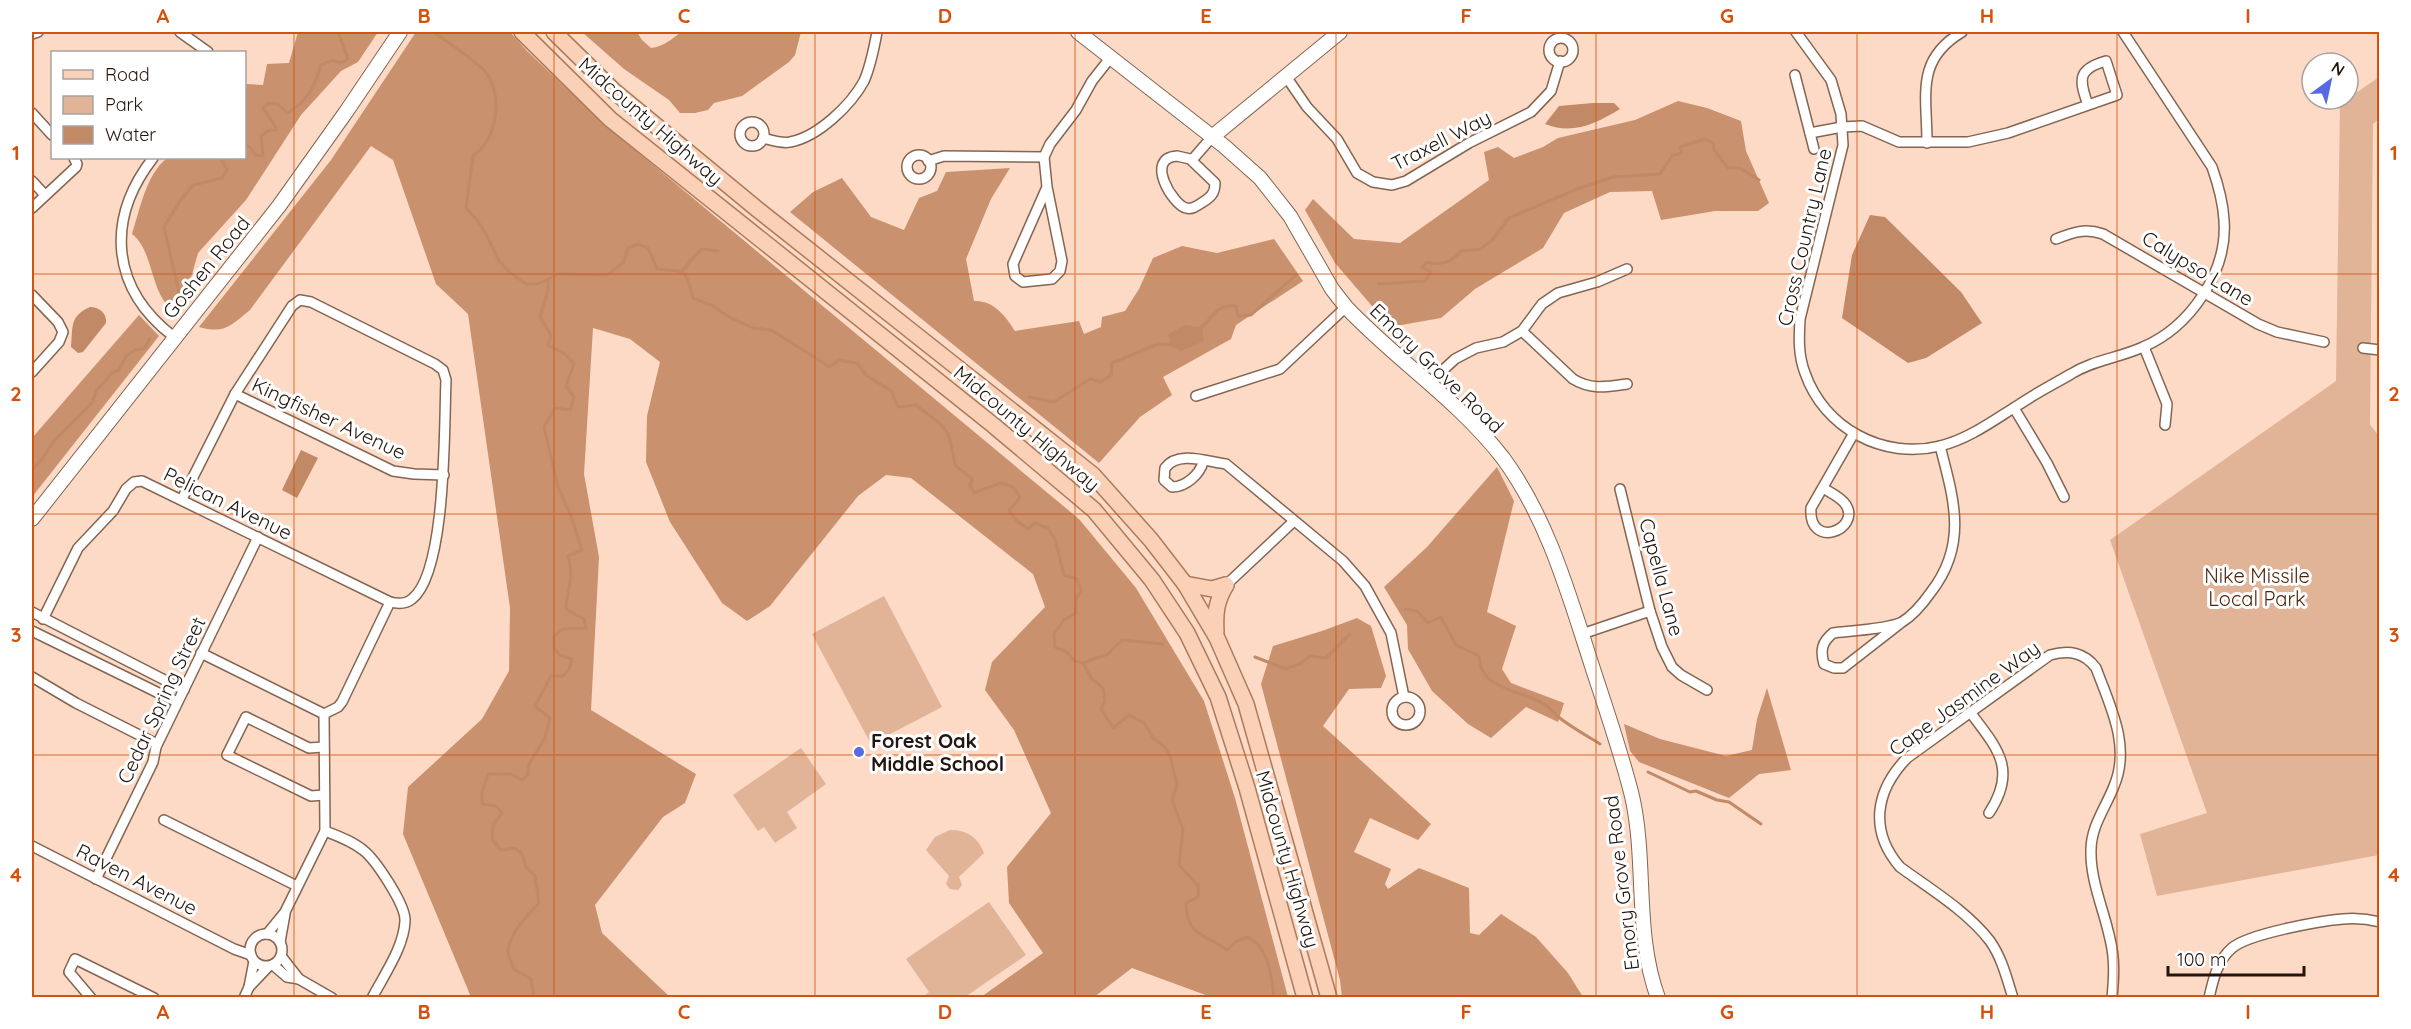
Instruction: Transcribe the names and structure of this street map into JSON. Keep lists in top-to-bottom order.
{
  "streets": {
    "main road": ["Midcounty Highway"],
    "street": [
      "Traxell Way",
      "Cross Country Lane",
      "Goshen Road",
      "Calypso Lane",
      "Emory Grove Road",
      "Kingfisher Avenue",
      "Pelican Avenue",
      "Capella Lane",
      "Cape Jasmine Way",
      "Cedar Spring Street",
      "Raven Avenue"
    ]
  },
  "crossings": [
    ["Cross Country Lane", "Calypso Lane"],
    ["Pelican Avenue", "Cedar Spring Street"],
    ["Cedar Spring Street", "Raven Avenue"]
  ],
  "parks": ["Nike Missile Local Park"],
  "places": ["Forest Oak Middle School"],
  "legend": ["Road", "Park", "Water"],
  "scale_bar": "100 m",
  "north": "top right",
  "grid": {
    "columns": [
      "A",
      "B",
      "C",
      "D",
      "E",
      "F",
      "G",
      "H",
      "I"
    ],
    "rows": [
      "1",
      "2",
      "3",
      "4"
    ]
  }
}
